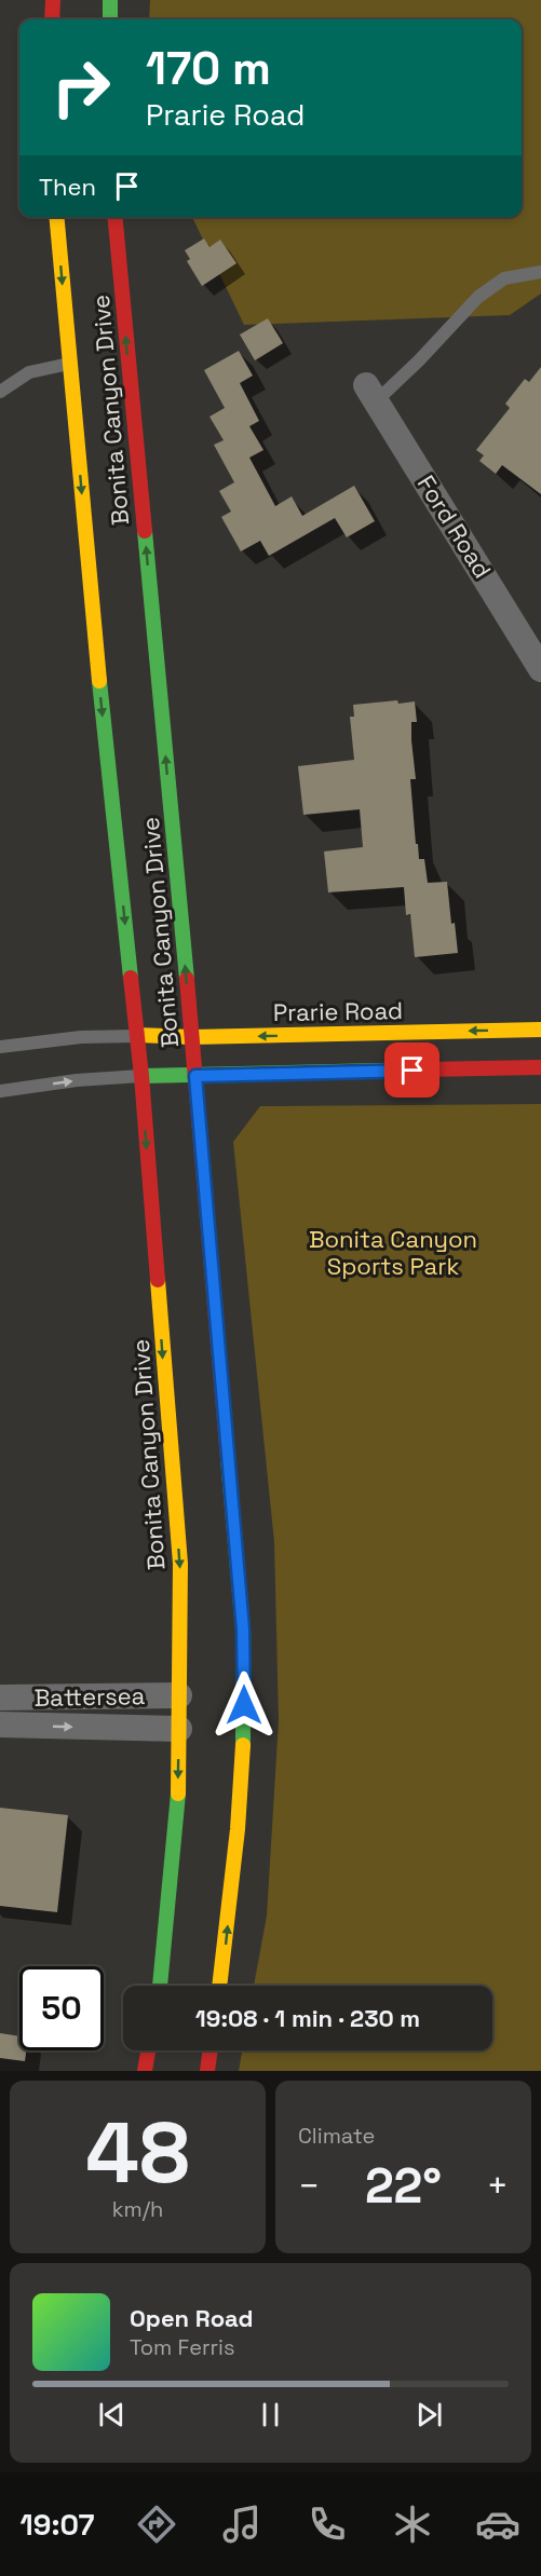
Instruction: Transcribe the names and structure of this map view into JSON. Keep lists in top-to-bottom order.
{
  "streets": {
    "main road": ["Bonita Canyon Drive", "Prarie Road"],
    "street": ["Ford Road", "Battersea"]
  },
  "crossings": [
    ["Bonita Canyon Drive", "Prarie Road"],
    ["Bonita Canyon Drive", "Battersea"]
  ],
  "parks": ["Bonita Canyon Sports Park"],
  "page": {
    "turn": ["170 m", "Prarie Road"],
    "then": "Then",
    "limit": "50",
    "trip": "19:08 · 1 min · 230 m",
    "tile": [
      ["48", "km/h"],
      "Climate"
    ],
    "heat": ["−", "22°", "+"],
    "song": ["Open Road", "Tom Ferris"],
    "tabs": "19:07"
  }
}
